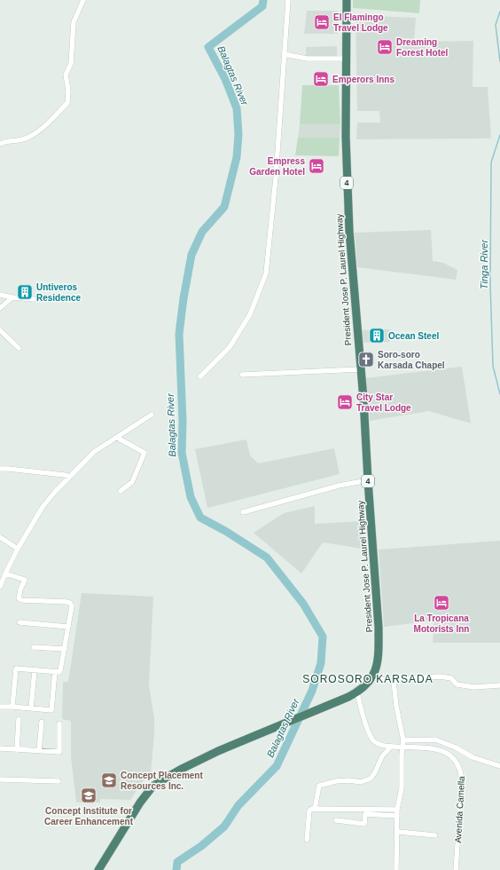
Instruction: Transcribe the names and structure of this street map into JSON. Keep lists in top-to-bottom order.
{
  "streets": {
    "highway": ["4", "President Jose P. Laurel Highway"],
    "street": ["Avenida Camella"]
  },
  "crossings": [
    ["President Jose P. Laurel Highway", "Avenida Camella"]
  ],
  "districts": ["SOROSORO KARSADA"],
  "water": ["Balagtas River", "Tinga River"],
  "places": {
    "hotel": [
      "El Flamingo Travel Lodge",
      "Dreaming Forest Hotel",
      "Emperors Inns",
      "Empress Garden Hotel",
      "City Star Travel Lodge",
      "La Tropicana Motorists Inn"
    ],
    "building": ["Untiveros Residence", "Ocean Steel"],
    "church": ["Soro-soro Karsada Chapel"],
    "school or university": ["Concept Placement Resources Inc.", "Concept Institute for Career Enhancement"]
  }
}
